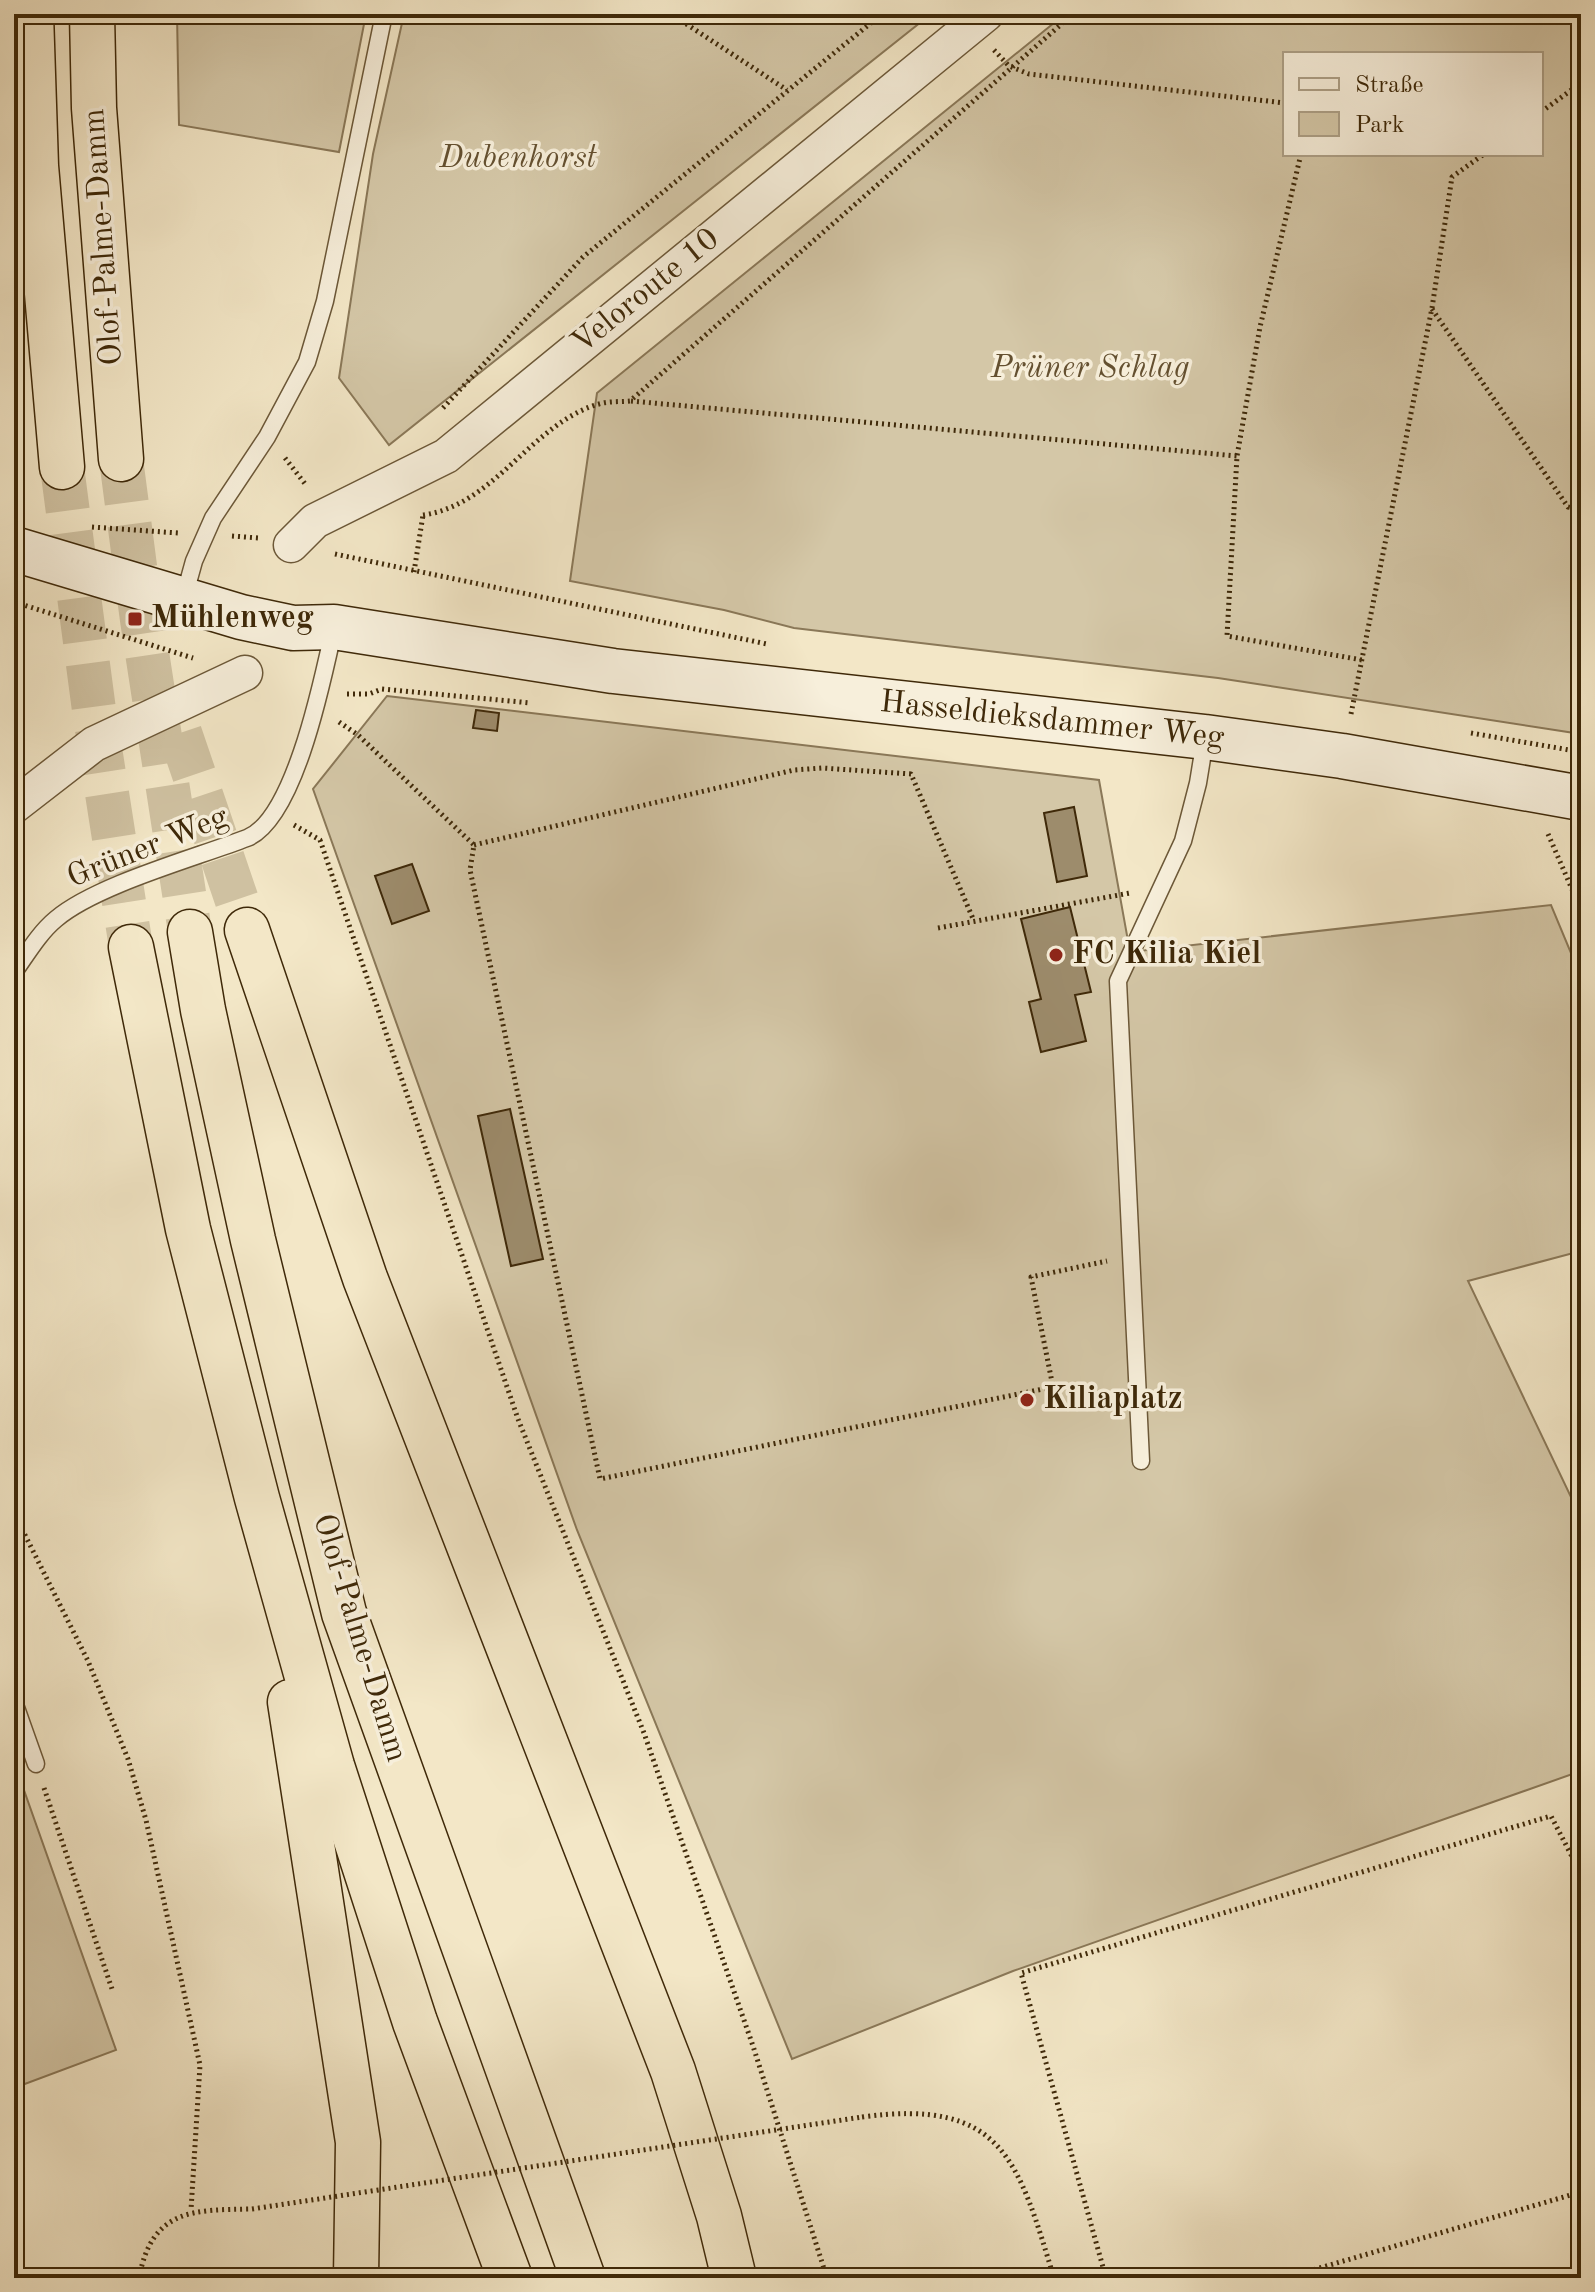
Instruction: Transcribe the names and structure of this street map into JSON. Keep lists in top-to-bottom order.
{
  "streets": {
    "highway": ["Olof-Palme-Damm"],
    "street": ["Veloroute 10", "Hasseldieksdammer Weg"],
    "lane": ["Grüner Weg"]
  },
  "parks": ["Dubenhorst", "Prüner Schlag"],
  "places": {
    "transit": ["Mühlenweg"],
    "other": ["FC Kilia Kiel", "Kiliaplatz"]
  },
  "legend": ["Straße", "Park"]
}
